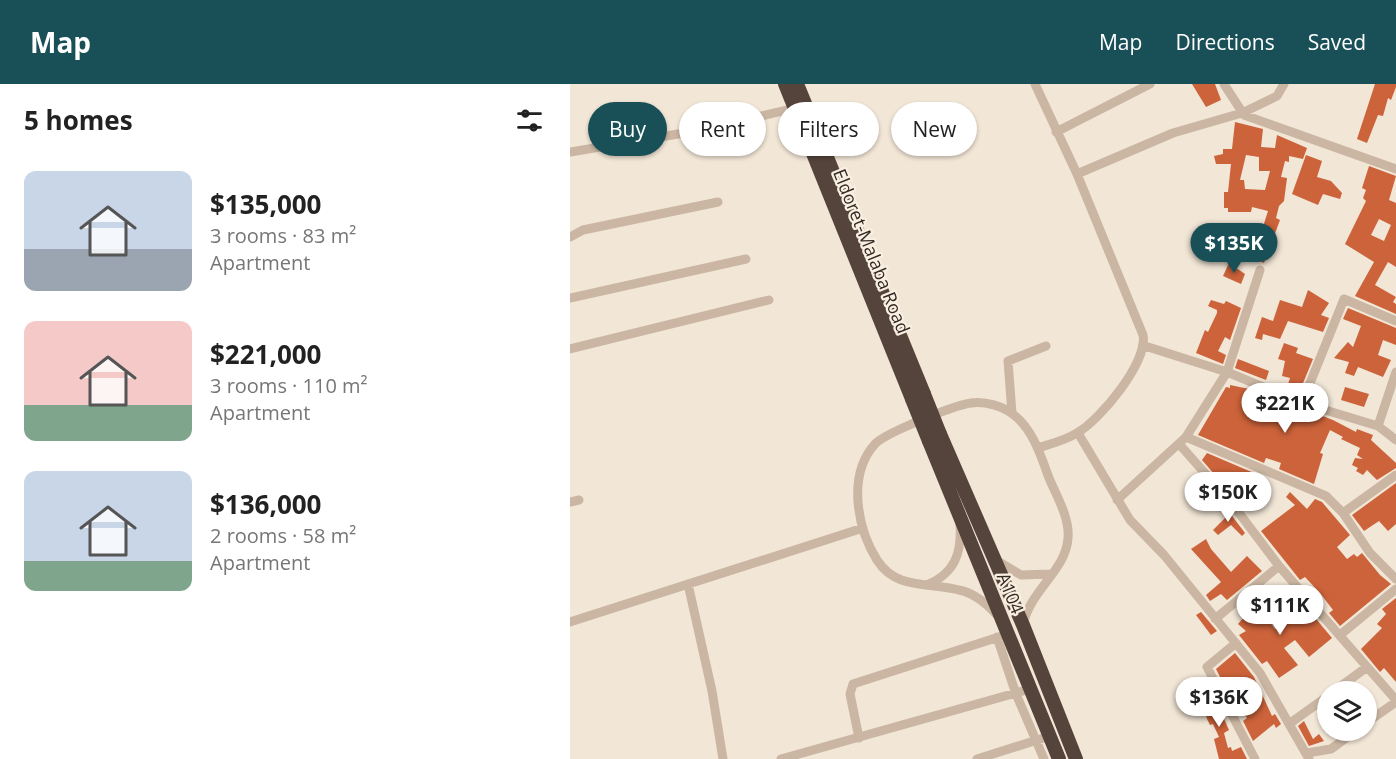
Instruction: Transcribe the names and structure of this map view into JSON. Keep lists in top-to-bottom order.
{
  "streets": {
    "highway": ["Eldoret-Malaba Road", "A104"]
  },
  "page": {
    "header": "Map",
    "nav": ["Map", "Directions", "Saved"],
    "heading": "5 homes",
    "chip": [
      "Buy",
      "Rent",
      "Filters",
      "New"
    ],
    "list": [
      {
        "name": "$135,000",
        "note": "3 rooms · 83 m² · Apartment"
      },
      {
        "name": "$221,000",
        "note": "3 rooms · 110 m² · Apartment"
      },
      {
        "name": "$136,000",
        "note": "2 rooms · 58 m² · Apartment"
      }
    ],
    "price": [
      "$135K",
      "$221K",
      "$150K",
      "$111K",
      "$136K"
    ]
  }
}
